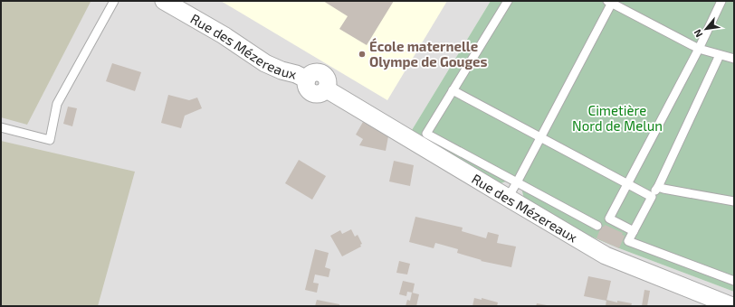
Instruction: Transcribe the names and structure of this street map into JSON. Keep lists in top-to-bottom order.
{
  "streets": {
    "street": ["Rue des Mézereaux"]
  },
  "parks": ["Cimetière Nord de Melun"],
  "places": ["École maternelle Olympe de Gouges"],
  "north": "bottom left"
}
